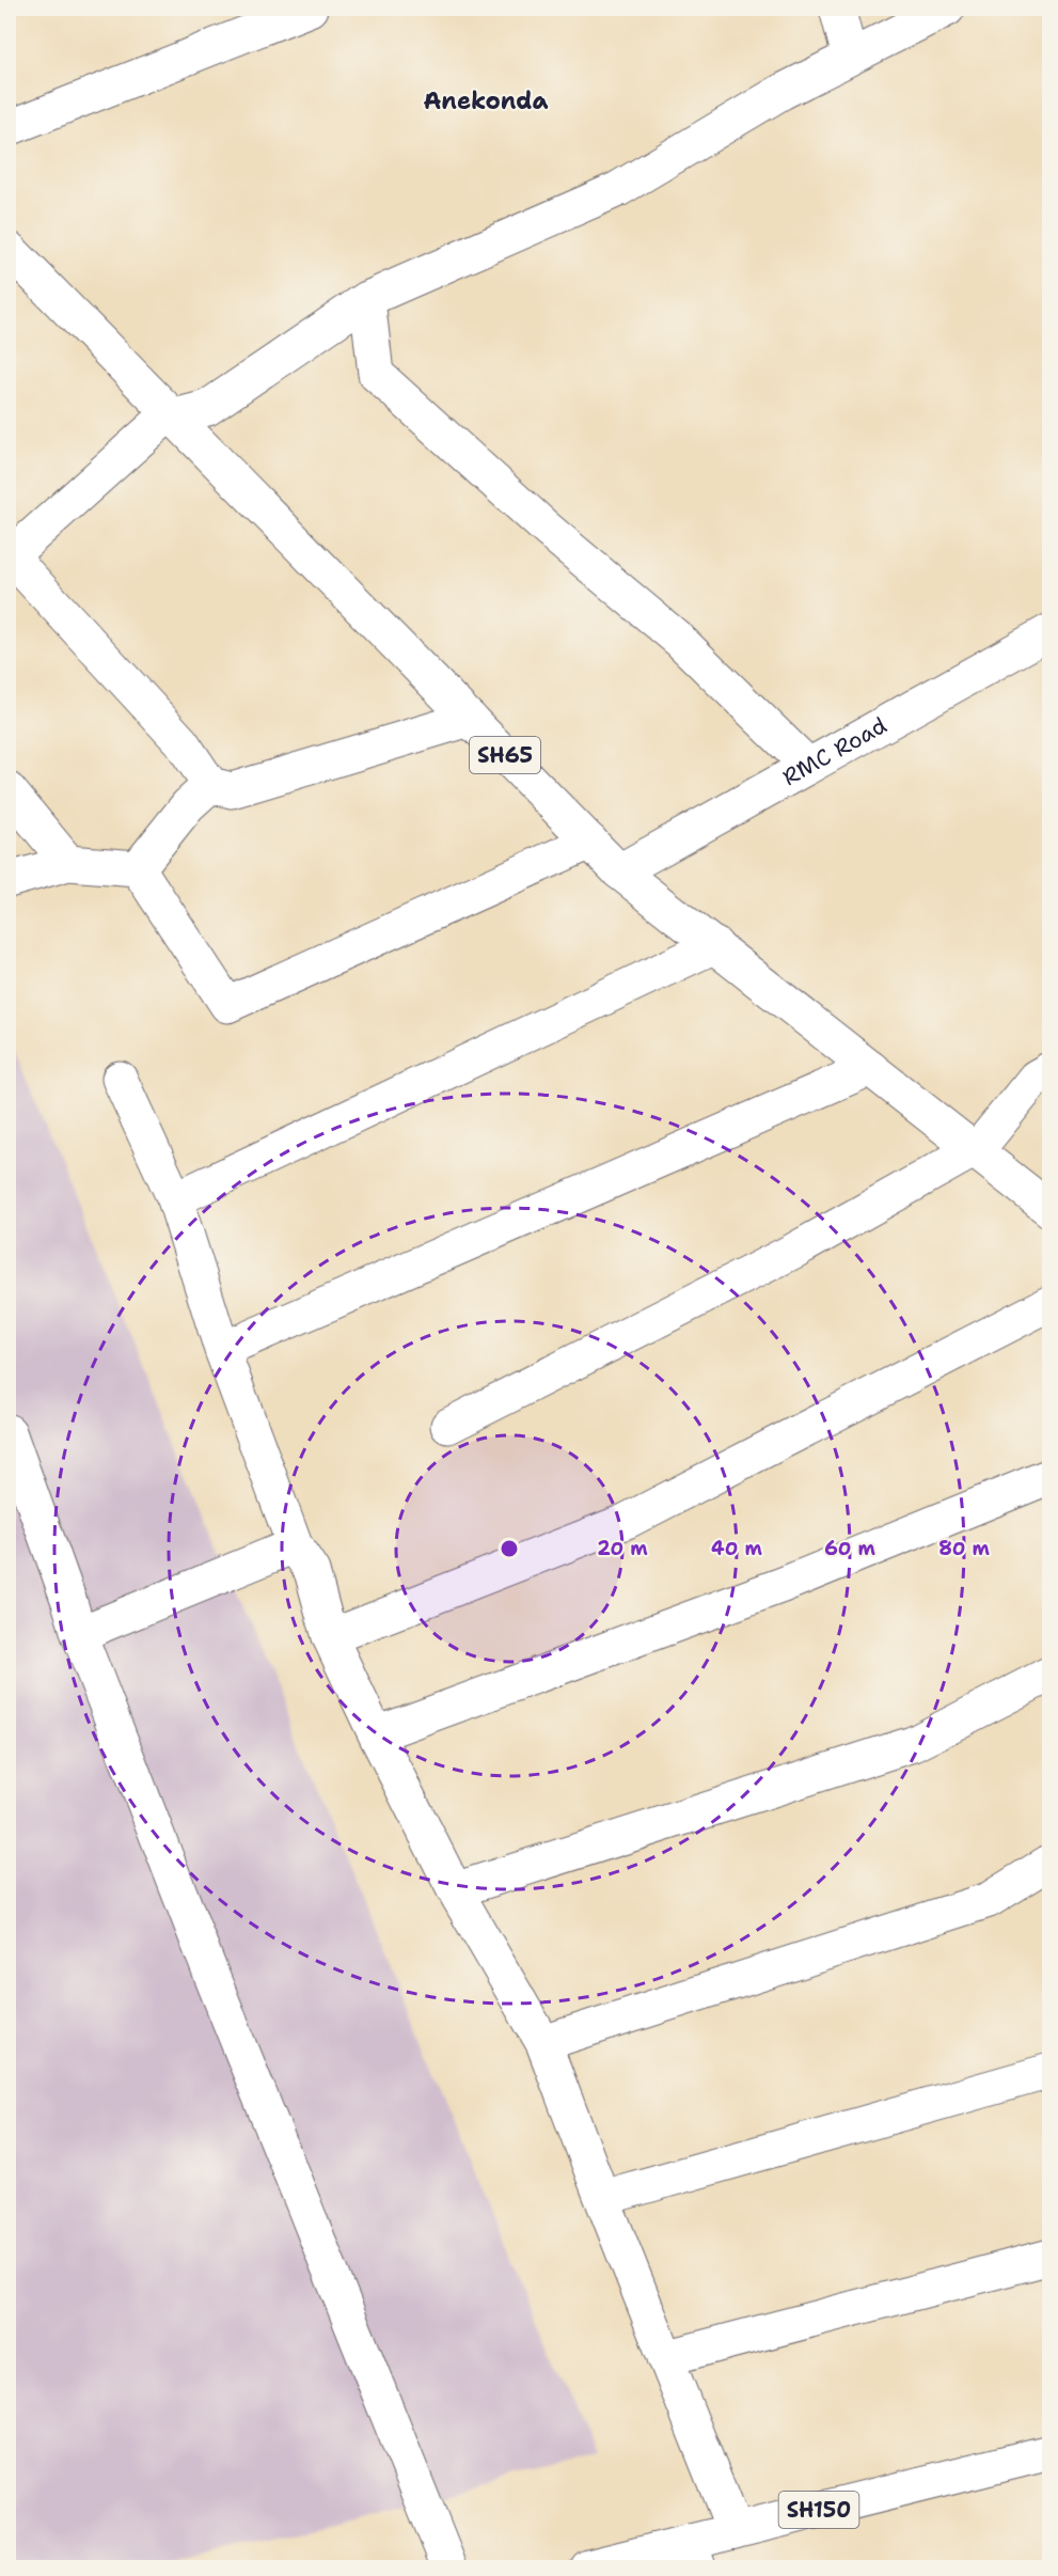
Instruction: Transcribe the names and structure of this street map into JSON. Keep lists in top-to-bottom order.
{
  "streets": {
    "street": ["RMC Road", "SH65", "SH150"]
  },
  "crossings": [
    ["RMC Road", "SH65"]
  ],
  "districts": ["Anekonda"],
  "rings": [
    "20 m",
    "40 m",
    "60 m",
    "80 m"
  ]
}
